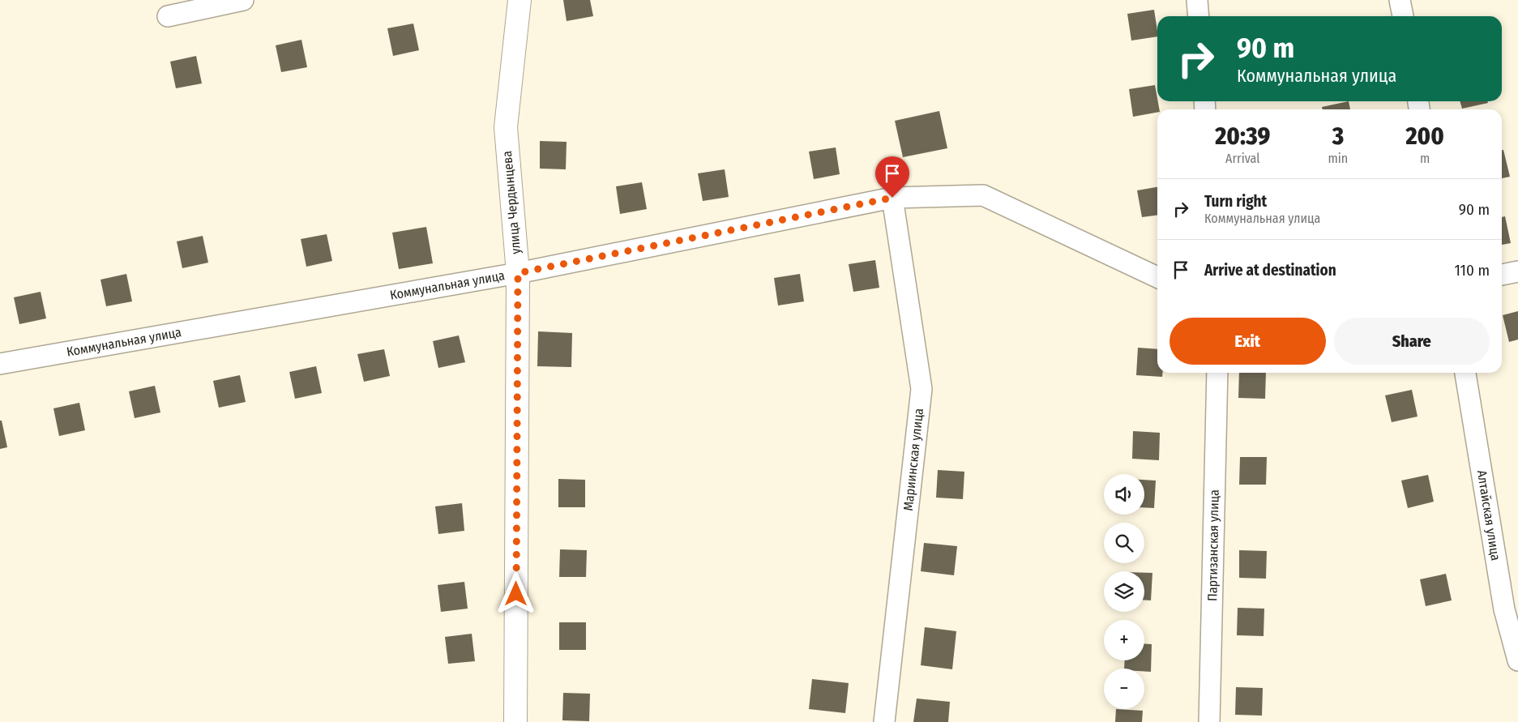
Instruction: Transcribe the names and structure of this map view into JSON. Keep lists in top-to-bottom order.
{
  "streets": {
    "street": [
      "улица Чердынцева",
      "Коммунальная улица",
      "Мариинская улица",
      "Алтайская улица",
      "Партизанская улица"
    ]
  },
  "crossings": [
    ["улица Чердынцева", "Коммунальная улица"],
    ["Коммунальная улица", "Мариинская улица"]
  ],
  "page": {
    "turn": ["90 m", "Коммунальная улица"],
    "eta": [
      "20:39",
      "Arrival",
      "3",
      "min",
      "200",
      "m"
    ],
    "list": [
      {
        "name": "Turn right",
        "note": "Коммунальная улица",
        "value": "90 m"
      },
      {
        "name": "Arrive at destination",
        "value": "110 m"
      }
    ],
    "buttons": ["Exit", "Share"],
    "map_buttons": ["+", "−"]
  }
}
